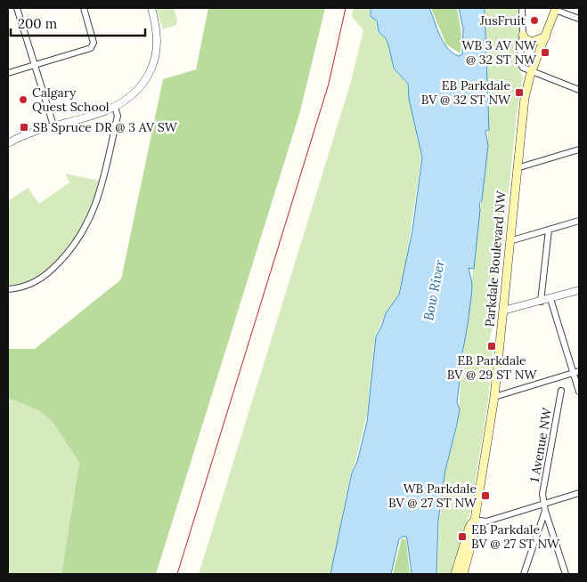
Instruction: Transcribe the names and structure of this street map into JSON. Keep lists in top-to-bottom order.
{
  "streets": {
    "main road": ["Parkdale Boulevard NW"],
    "street": ["1 Avenue NW"]
  },
  "water": ["Bow River"],
  "places": {
    "other": ["JusFruit", "Calgary Quest School"],
    "transit": [
      "WB 3 AV NW @ 32 ST NW",
      "EB Parkdale BV @ 32 ST NW",
      "SB Spruce DR @ 3 AV SW",
      "EB Parkdale BV @ 29 ST NW",
      "WB Parkdale BV @ 27 ST NW",
      "EB Parkdale BV @ 27 ST NW"
    ]
  },
  "scale_bar": "200 m"
}
